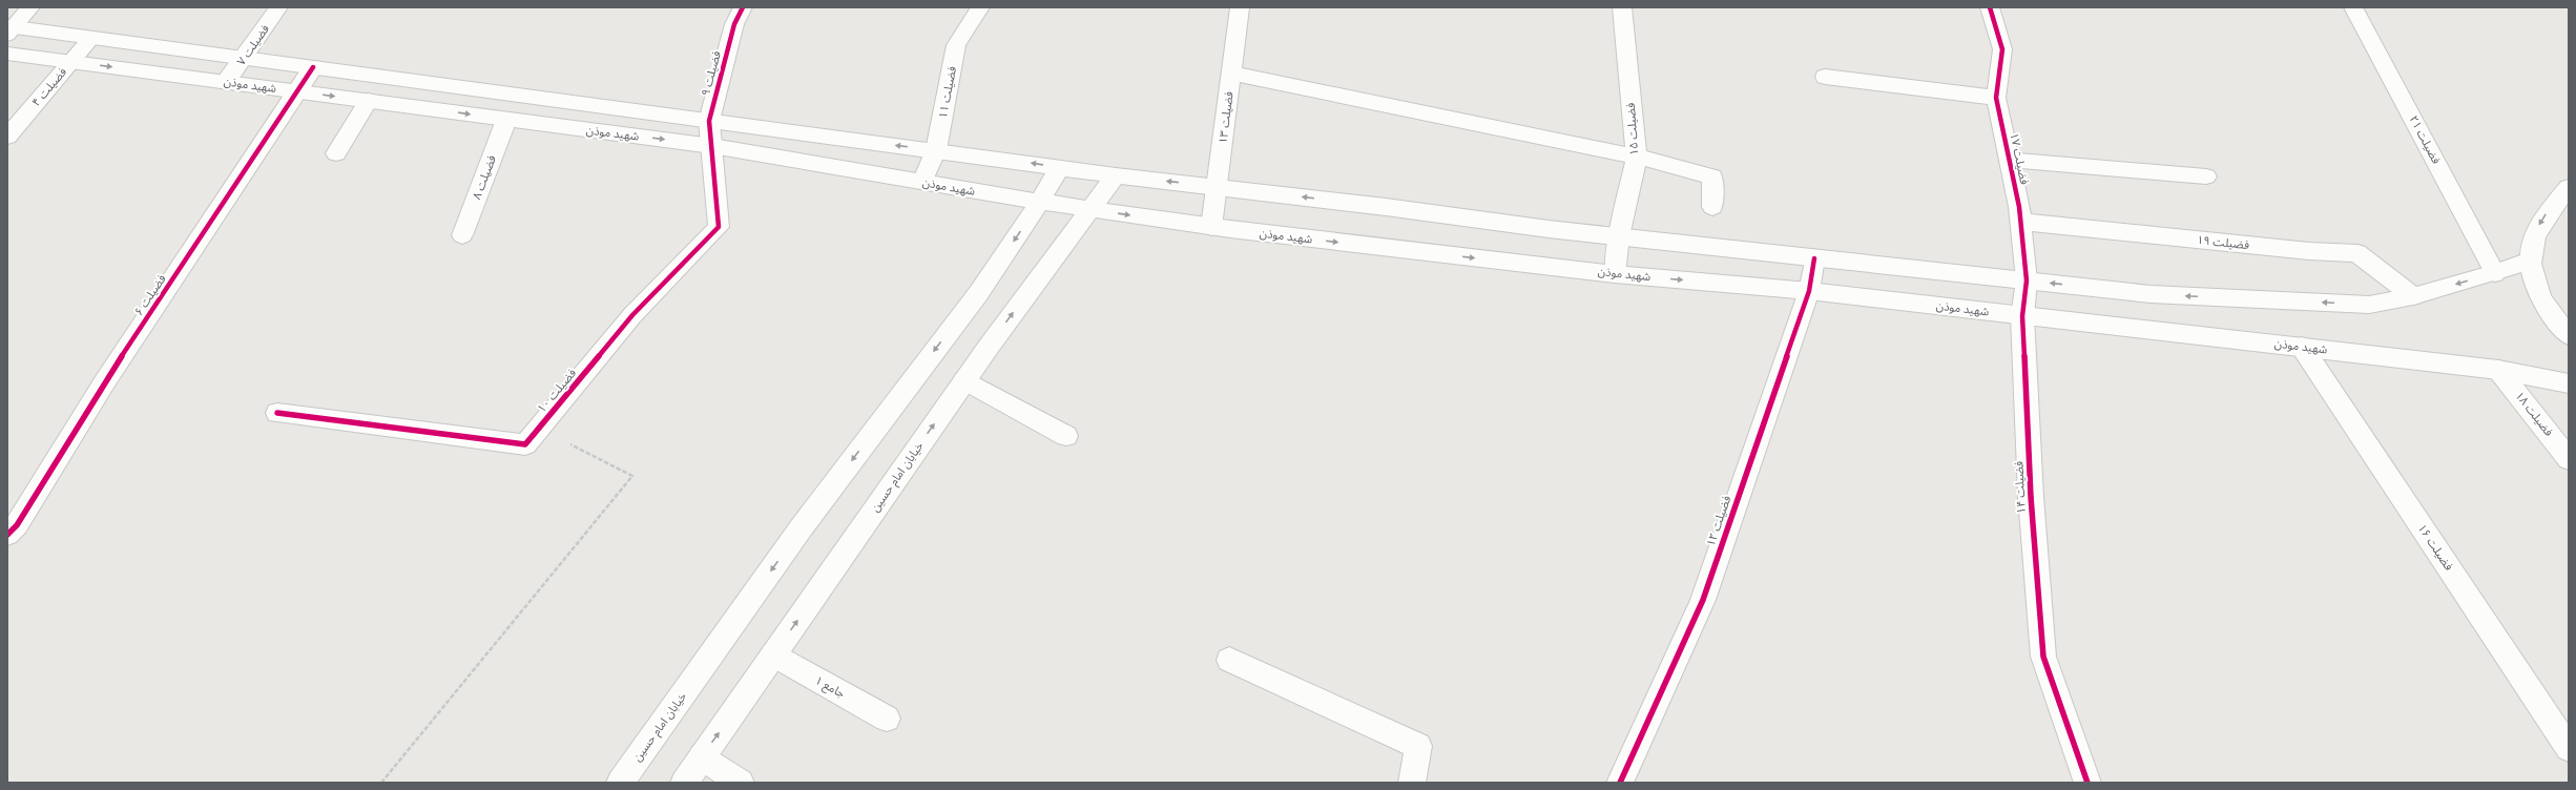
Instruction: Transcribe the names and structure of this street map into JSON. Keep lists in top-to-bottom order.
{
  "streets": {
    "street": [
      "فضیلت ۷",
      "فضیلت ۹",
      "شهید موذن",
      "فضیلت ۴",
      "فضیلت ۱۱",
      "فضیلت ۱۳",
      "فضیلت ۱۵",
      "فضیلت ۲۱",
      "فضیلت ۱۷",
      "فضیلت ۸",
      "فضیلت ۱۹",
      "فضیلت ۶",
      "فضیلت ۱۰",
      "فضیلت ۱۸",
      "خیابان امام حسین",
      "فضیلت ۱۴",
      "فضیلت ۱۲",
      "فضیلت ۱۶",
      "جامع ۱"
    ]
  },
  "crossings": [
    ["فضیلت ۷", "شهید موذن"],
    ["فضیلت ۹", "شهید موذن"],
    ["فضیلت ۹", "فضیلت ۱۰"],
    ["شهید موذن", "فضیلت ۴"],
    ["شهید موذن", "فضیلت ۱۱"],
    ["شهید موذن", "فضیلت ۱۳"],
    ["شهید موذن", "فضیلت ۱۵"],
    ["شهید موذن", "فضیلت ۱۷"],
    ["شهید موذن", "فضیلت ۸"],
    ["شهید موذن", "فضیلت ۶"],
    ["شهید موذن", "فضیلت ۱۰"],
    ["شهید موذن", "فضیلت ۱۸"],
    ["شهید موذن", "خیابان امام حسین"],
    ["شهید موذن", "فضیلت ۱۴"],
    ["شهید موذن", "فضیلت ۱۲"],
    ["شهید موذن", "فضیلت ۱۶"],
    ["فضیلت ۱۷", "فضیلت ۱۹"],
    ["فضیلت ۱۷", "فضیلت ۱۴"],
    ["خیابان امام حسین", "جامع ۱"]
  ]
}
